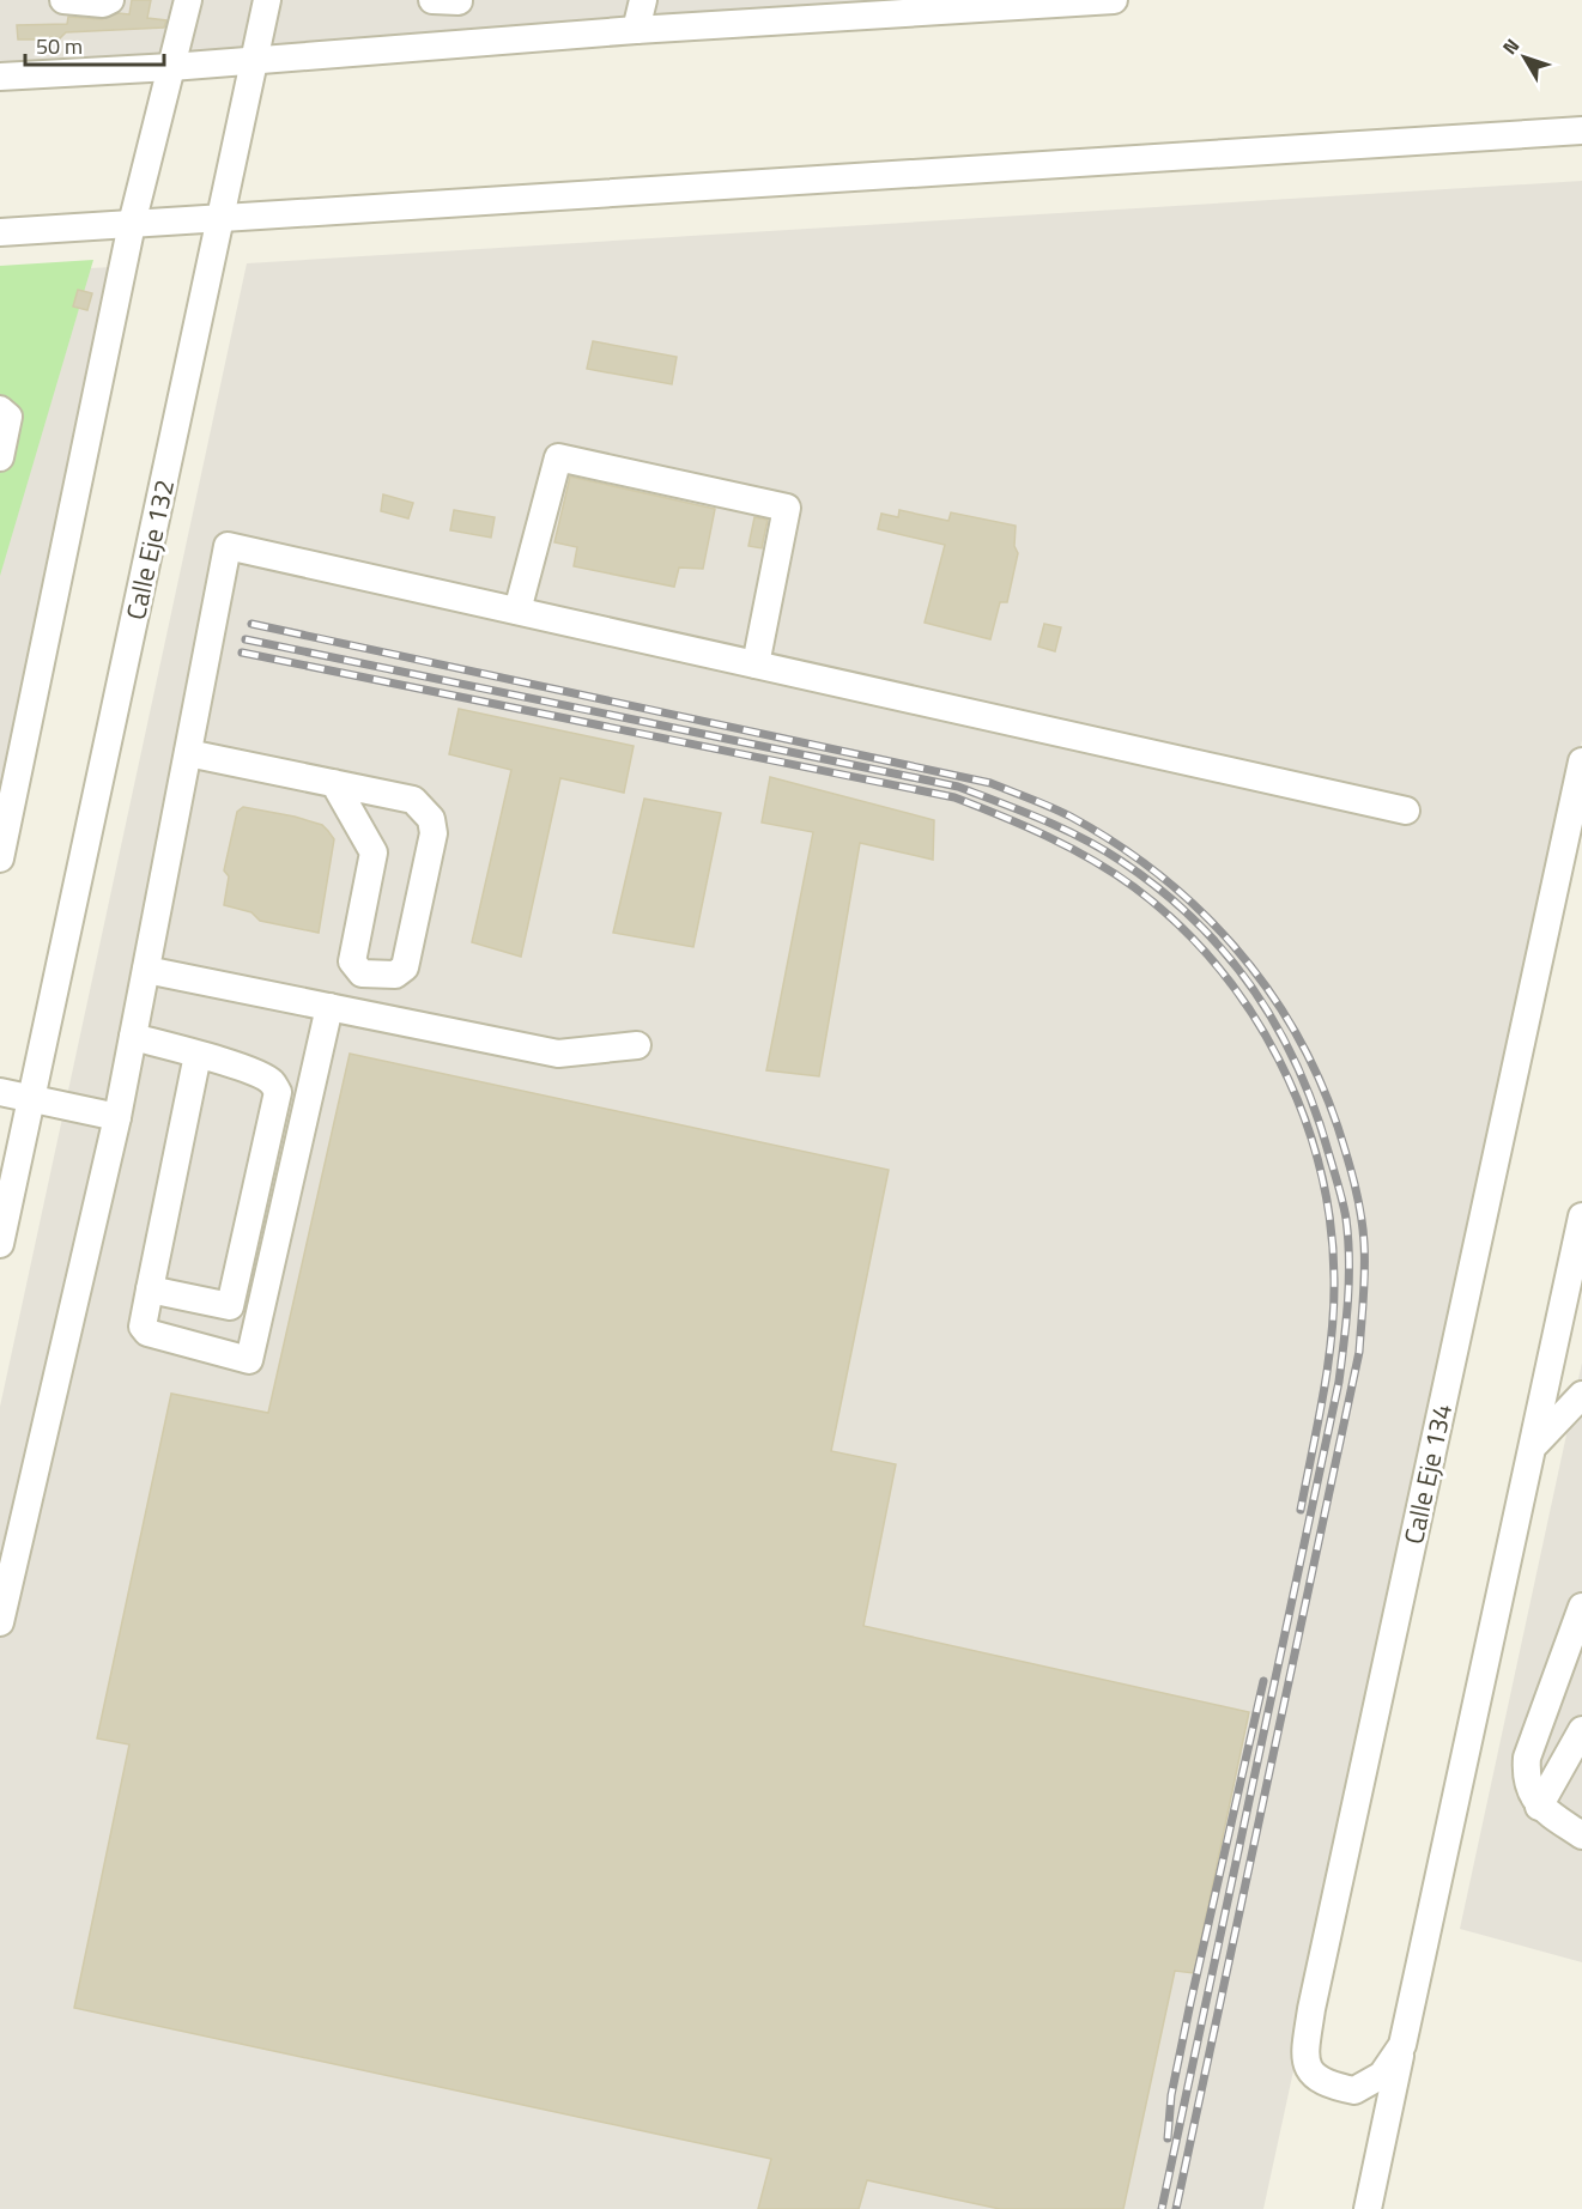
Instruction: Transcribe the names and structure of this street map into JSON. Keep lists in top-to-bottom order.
{
  "streets": {
    "street": ["Calle Eje 132", "Calle Eje 134"]
  },
  "scale_bar": "50 m",
  "north": "top left"
}
